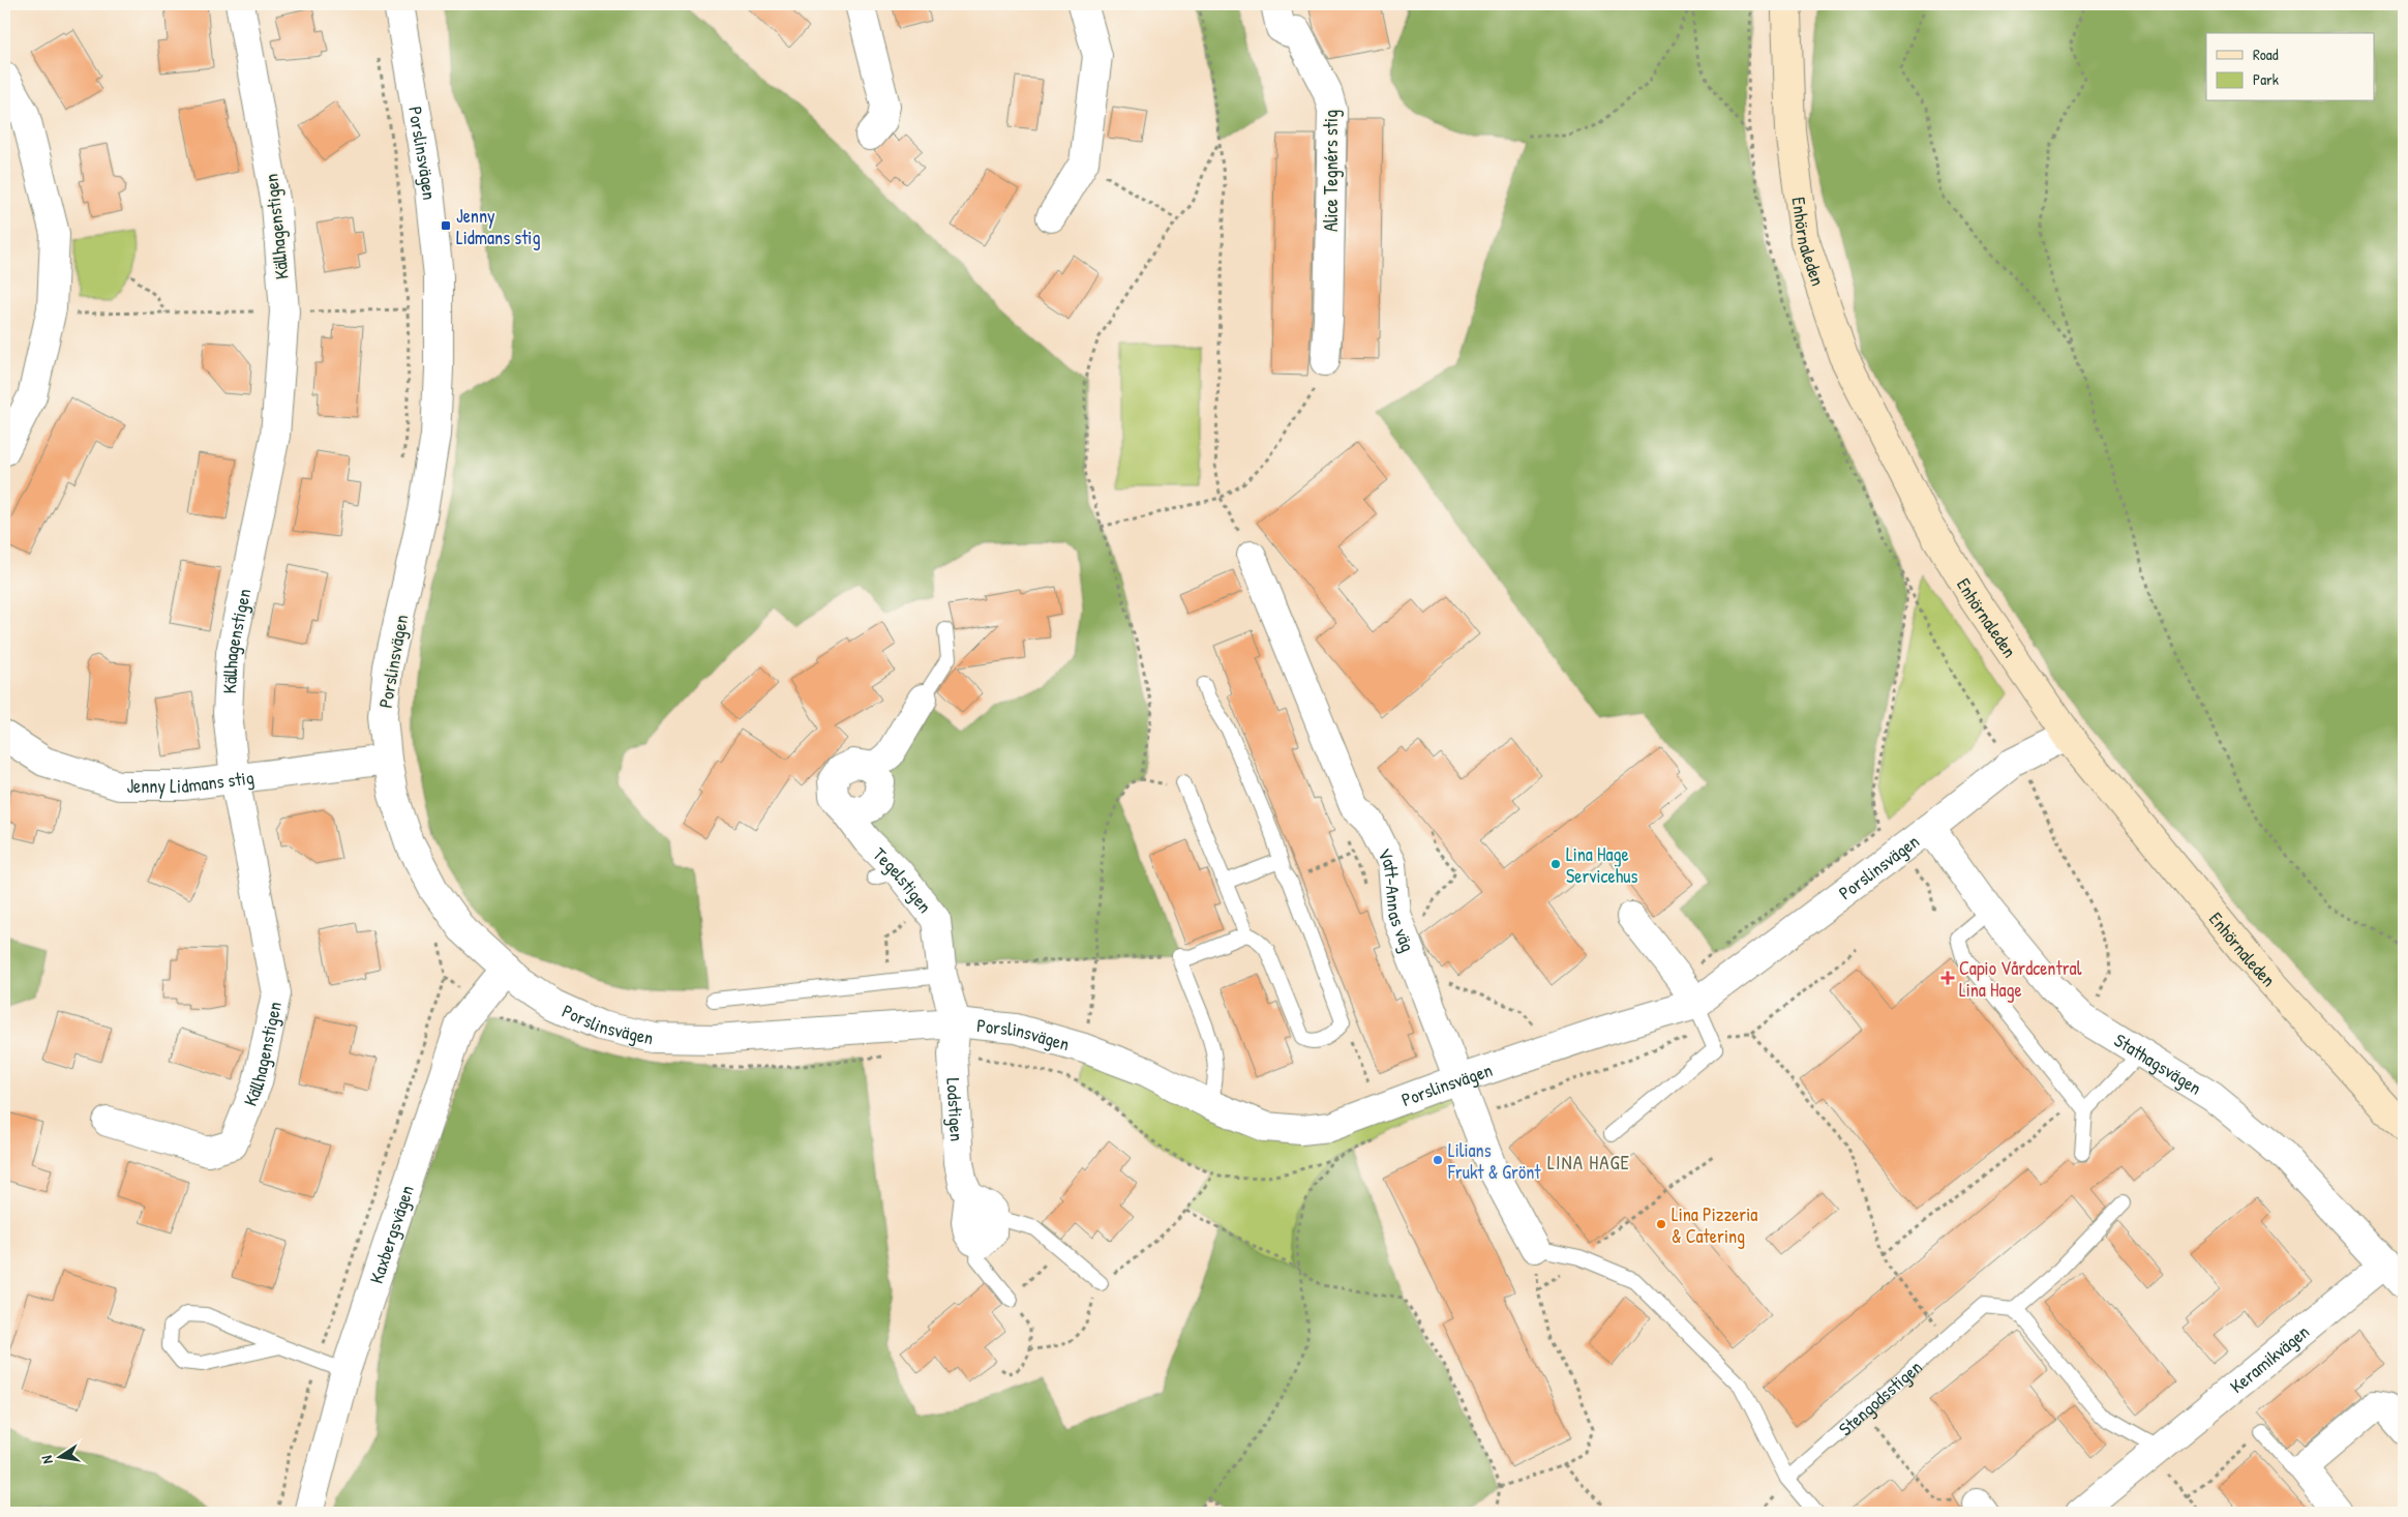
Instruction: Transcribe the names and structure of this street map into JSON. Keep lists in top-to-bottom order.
{
  "streets": {
    "street": [
      "Porslinsvägen",
      "Alice Tegnérs stig",
      "Källhagenstigen",
      "Enhörnaleden",
      "Jenny Lidmans stig",
      "Tegelstigen",
      "Vatt-Annas väg",
      "Stathagsvägen",
      "Lodstigen",
      "Kaxbergsvägen",
      "Keramikvägen"
    ],
    "lane": ["Stengodsstigen"]
  },
  "crossings": [
    ["Porslinsvägen", "Enhörnaleden"],
    ["Porslinsvägen", "Jenny Lidmans stig"],
    ["Porslinsvägen", "Tegelstigen"],
    ["Porslinsvägen", "Vatt-Annas väg"],
    ["Porslinsvägen", "Stathagsvägen"],
    ["Porslinsvägen", "Lodstigen"],
    ["Porslinsvägen", "Kaxbergsvägen"],
    ["Källhagenstigen", "Jenny Lidmans stig"],
    ["Tegelstigen", "Lodstigen"],
    ["Stathagsvägen", "Keramikvägen"]
  ],
  "districts": ["LINA HAGE"],
  "places": {
    "transit": ["Jenny Lidmans stig"],
    "other": ["Lina Hage Servicehus", "Lilians Frukt & Grönt", "Lina Pizzeria & Catering"],
    "health": ["Capio Vårdcentral Lina Hage"]
  },
  "legend": ["Road", "Park"],
  "north": "left"
}
